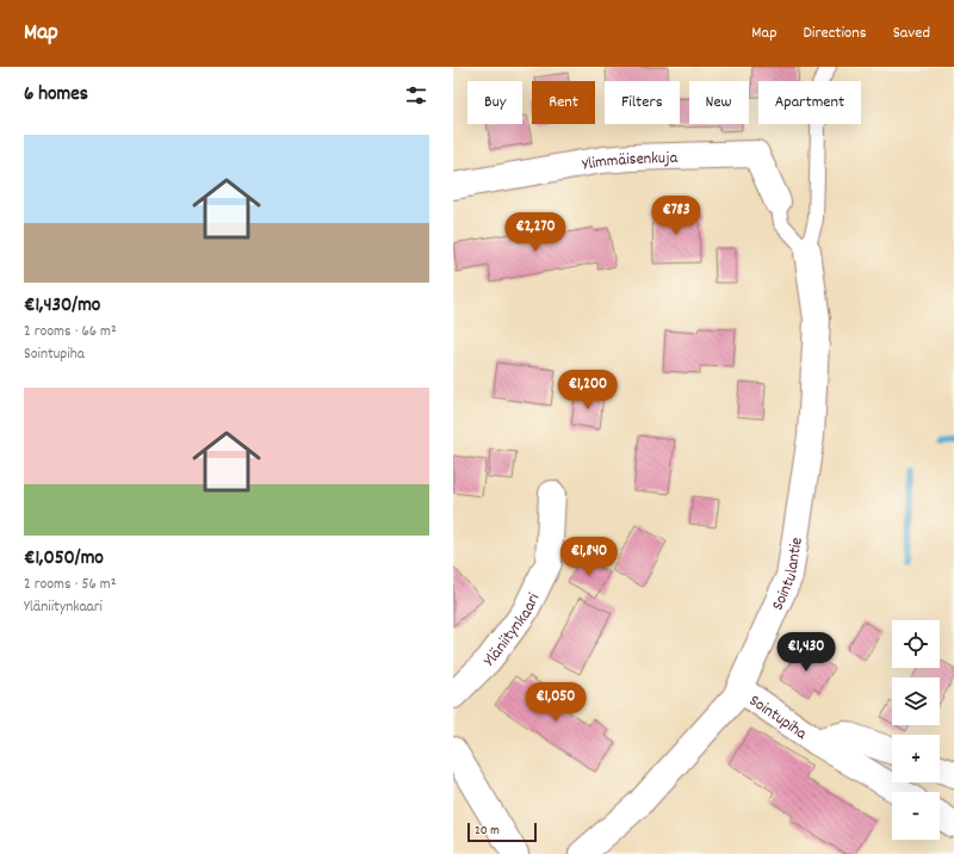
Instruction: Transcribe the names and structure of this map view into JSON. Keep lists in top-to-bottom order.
{
  "streets": {
    "street": [
      "Ylimmäisenkuja",
      "Sointulantie",
      "Yläniitynkaari",
      "Sointupiha"
    ]
  },
  "crossings": [
    ["Sointulantie", "Sointupiha"]
  ],
  "scale_bar": "20 m",
  "page": {
    "header": "Map",
    "nav": ["Map", "Directions", "Saved"],
    "heading": "6 homes",
    "chip": [
      "Buy",
      "Rent",
      "Filters",
      "New",
      "Apartment"
    ],
    "list": [
      {
        "name": "€1,430/mo",
        "note": "2 rooms · 66 m² · Sointupiha"
      },
      {
        "name": "€1,050/mo",
        "note": "2 rooms · 56 m² · Yläniitynkaari"
      }
    ],
    "price": [
      "€783",
      "€2,270",
      "€1,200",
      "€1,840",
      "€1,430",
      "€1,050"
    ],
    "map_buttons": ["+", "−"],
    "scale": "20 m"
  }
}
